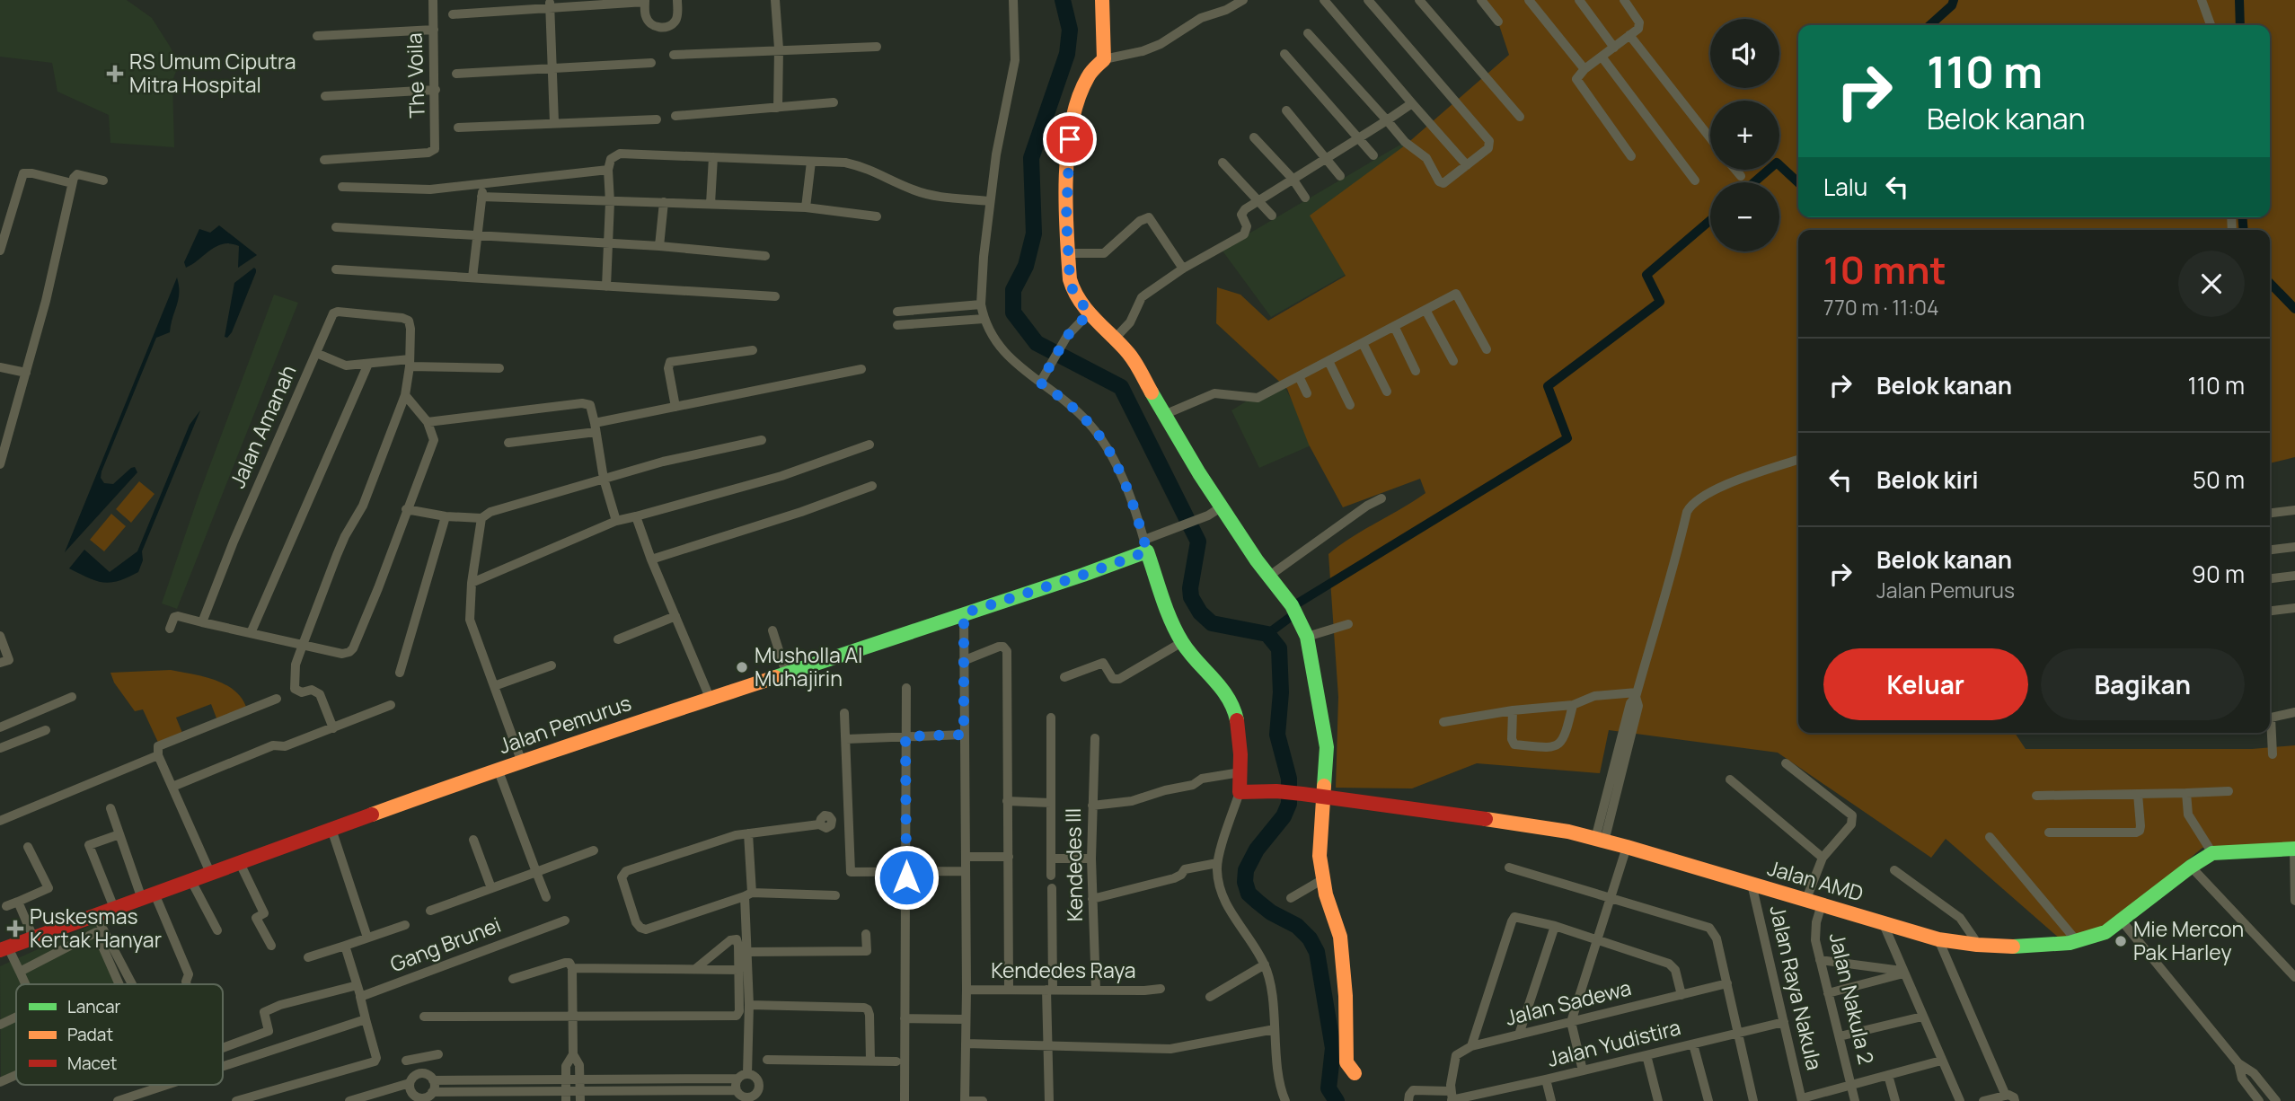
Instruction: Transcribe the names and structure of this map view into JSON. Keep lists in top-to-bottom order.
{
  "streets": {
    "street": [
      "The Voila",
      "Jalan Amanah",
      "Jalan Pemurus",
      "Kendedes III",
      "Jalan AMD",
      "Gang Brunei",
      "Kendedes Raya",
      "Jalan Raya Nakula",
      "Jalan Nakula 2",
      "Jalan Sadewa",
      "Jalan Yudistira"
    ]
  },
  "crossings": [
    ["Kendedes III", "Kendedes Raya"],
    ["Jalan AMD", "Jalan Raya Nakula"],
    ["Jalan AMD", "Jalan Nakula 2"],
    ["Jalan Raya Nakula", "Jalan Yudistira"]
  ],
  "places": {
    "health": ["RS Umum Ciputra Mitra Hospital", "Puskesmas Kertak Hanyar"],
    "other": ["Musholla Al Muhajirin", "Mie Mercon Pak Harley"]
  },
  "legend": ["Lancar", "Padat", "Macet"],
  "page": {
    "map_buttons": ["+", "−"],
    "turn": ["110 m", "Belok kanan"],
    "then": "Lalu",
    "heading": ["10 mnt", "770 m · 11:04"],
    "list": [
      {
        "name": "Belok kanan",
        "value": "110 m"
      },
      {
        "name": "Belok kiri",
        "value": "50 m"
      },
      {
        "name": "Belok kanan",
        "note": "Jalan Pemurus",
        "value": "90 m"
      }
    ],
    "buttons": ["Keluar", "Bagikan"]
  }
}
